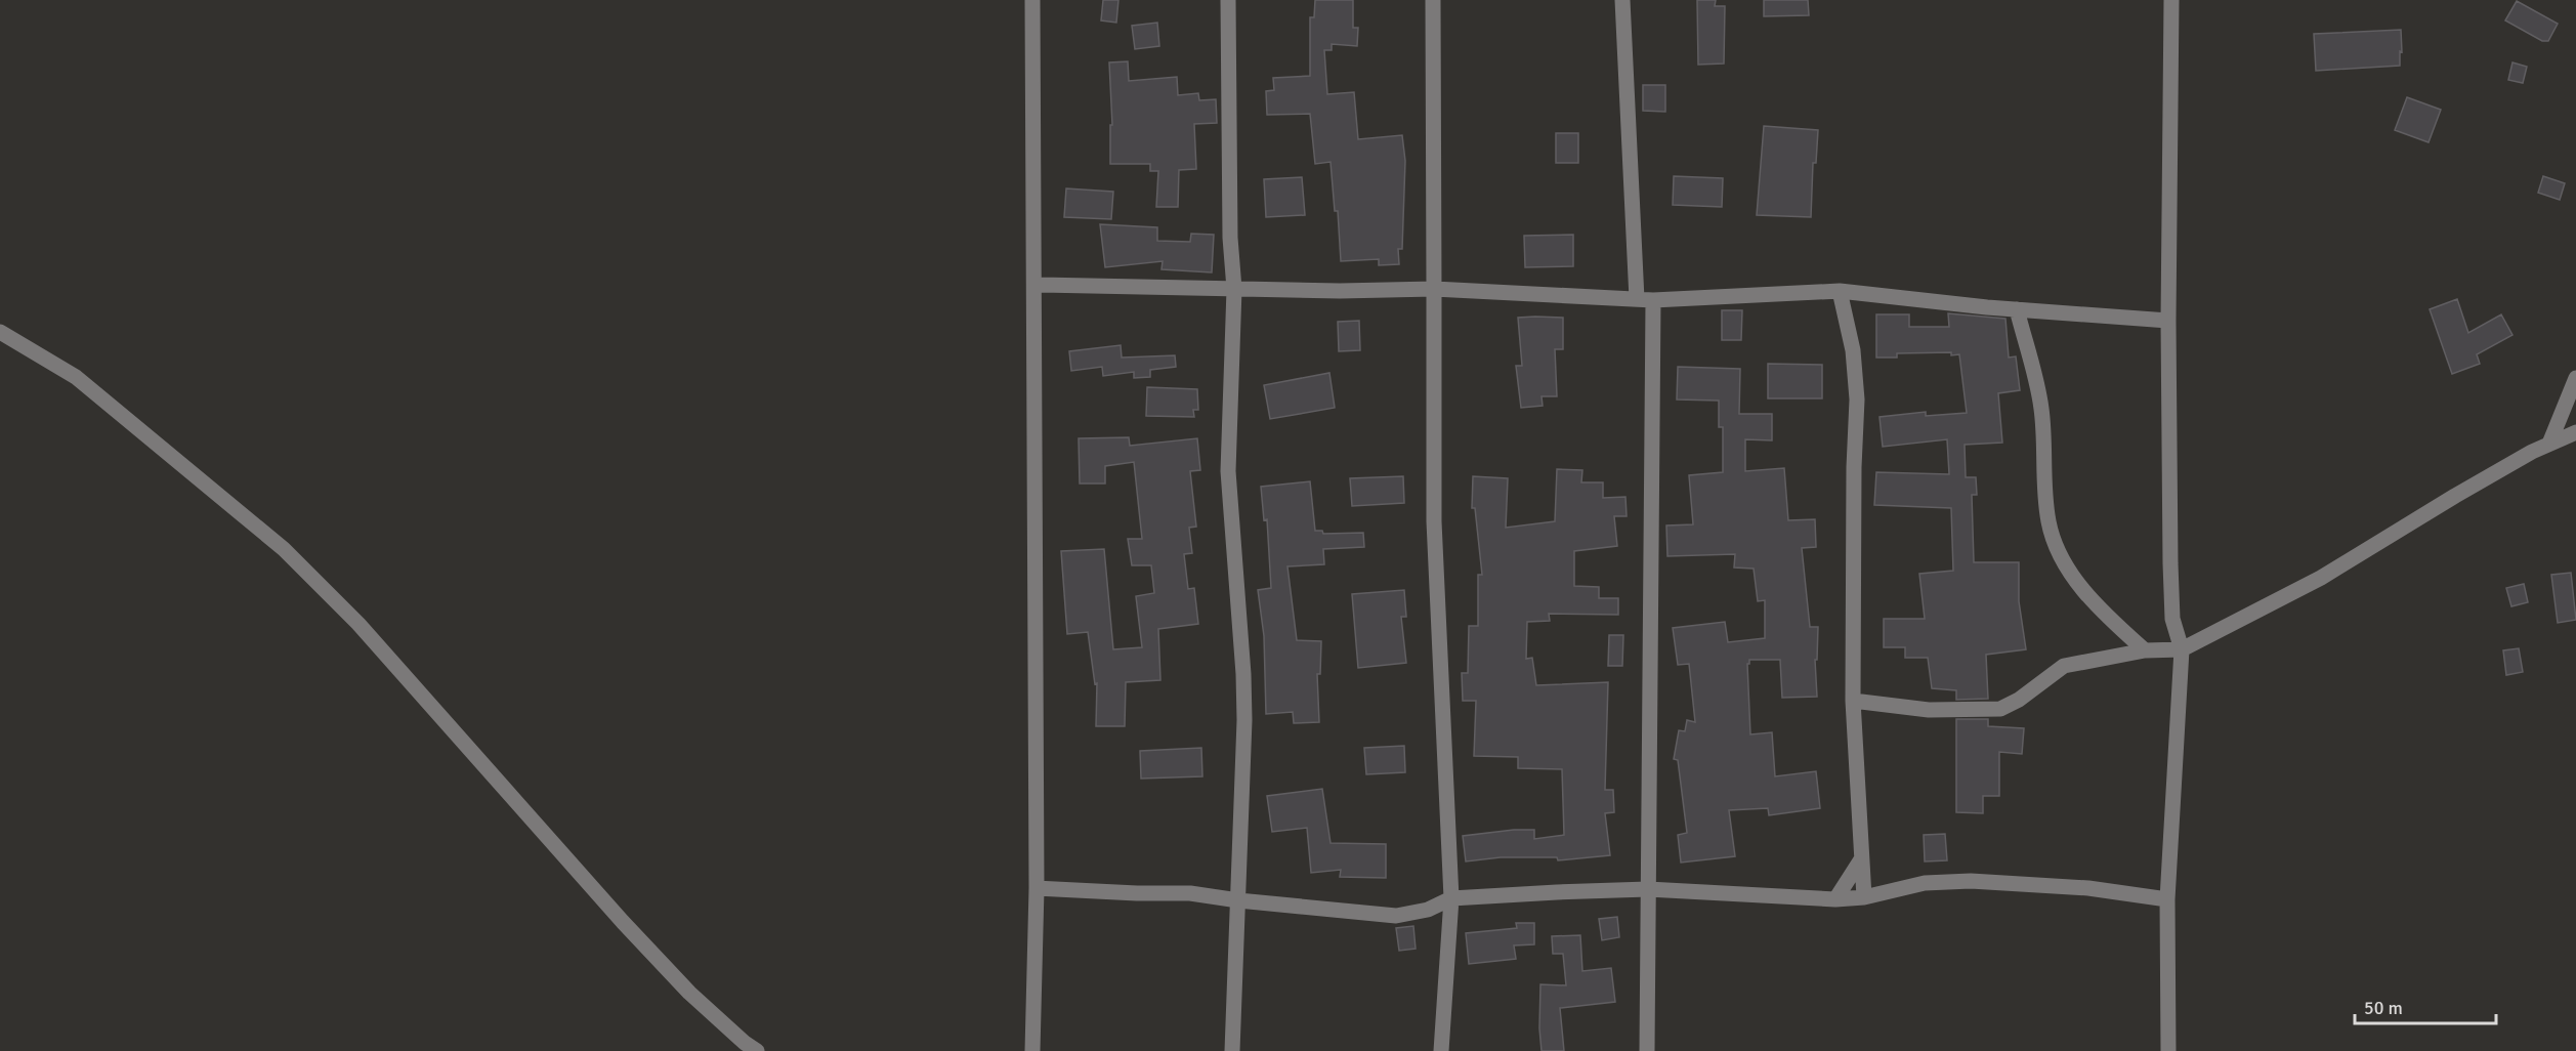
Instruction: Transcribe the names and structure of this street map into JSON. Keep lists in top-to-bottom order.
{
  "scale_bar": "50 m"
}
